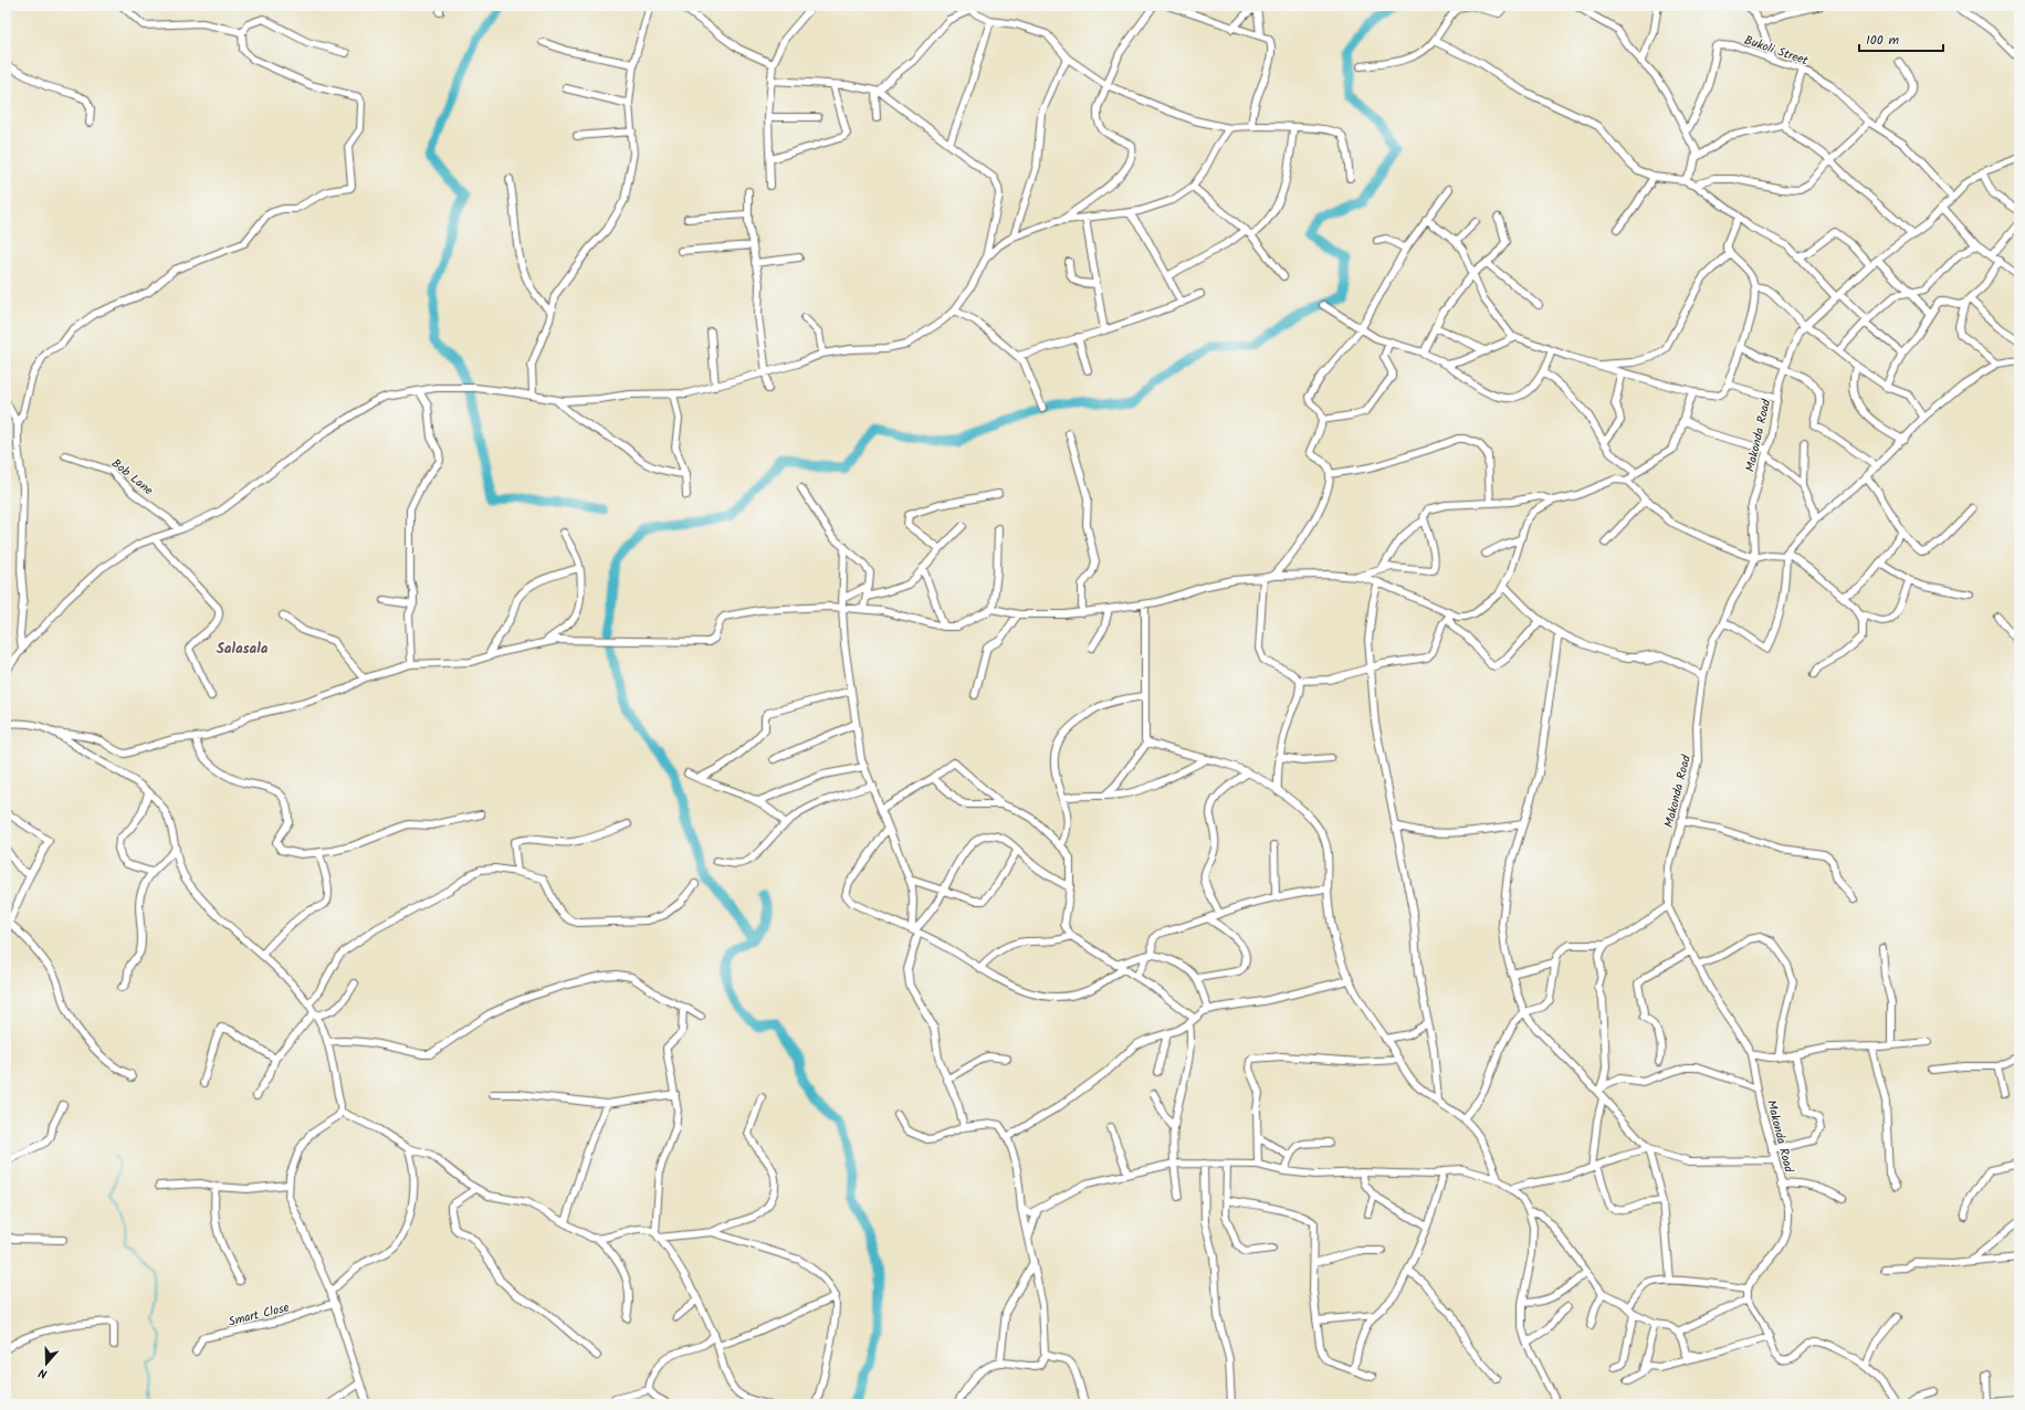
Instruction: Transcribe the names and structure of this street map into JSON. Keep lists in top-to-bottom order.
{
  "streets": {
    "street": [
      "Bukoli Street",
      "Makonda Road",
      "Bob Lane",
      "Smart Close"
    ]
  },
  "crossings": [
    ["Bukoli Street", "Makonda Road"]
  ],
  "districts": ["Salasala"],
  "scale_bar": "100 m",
  "north": "bottom"
}
